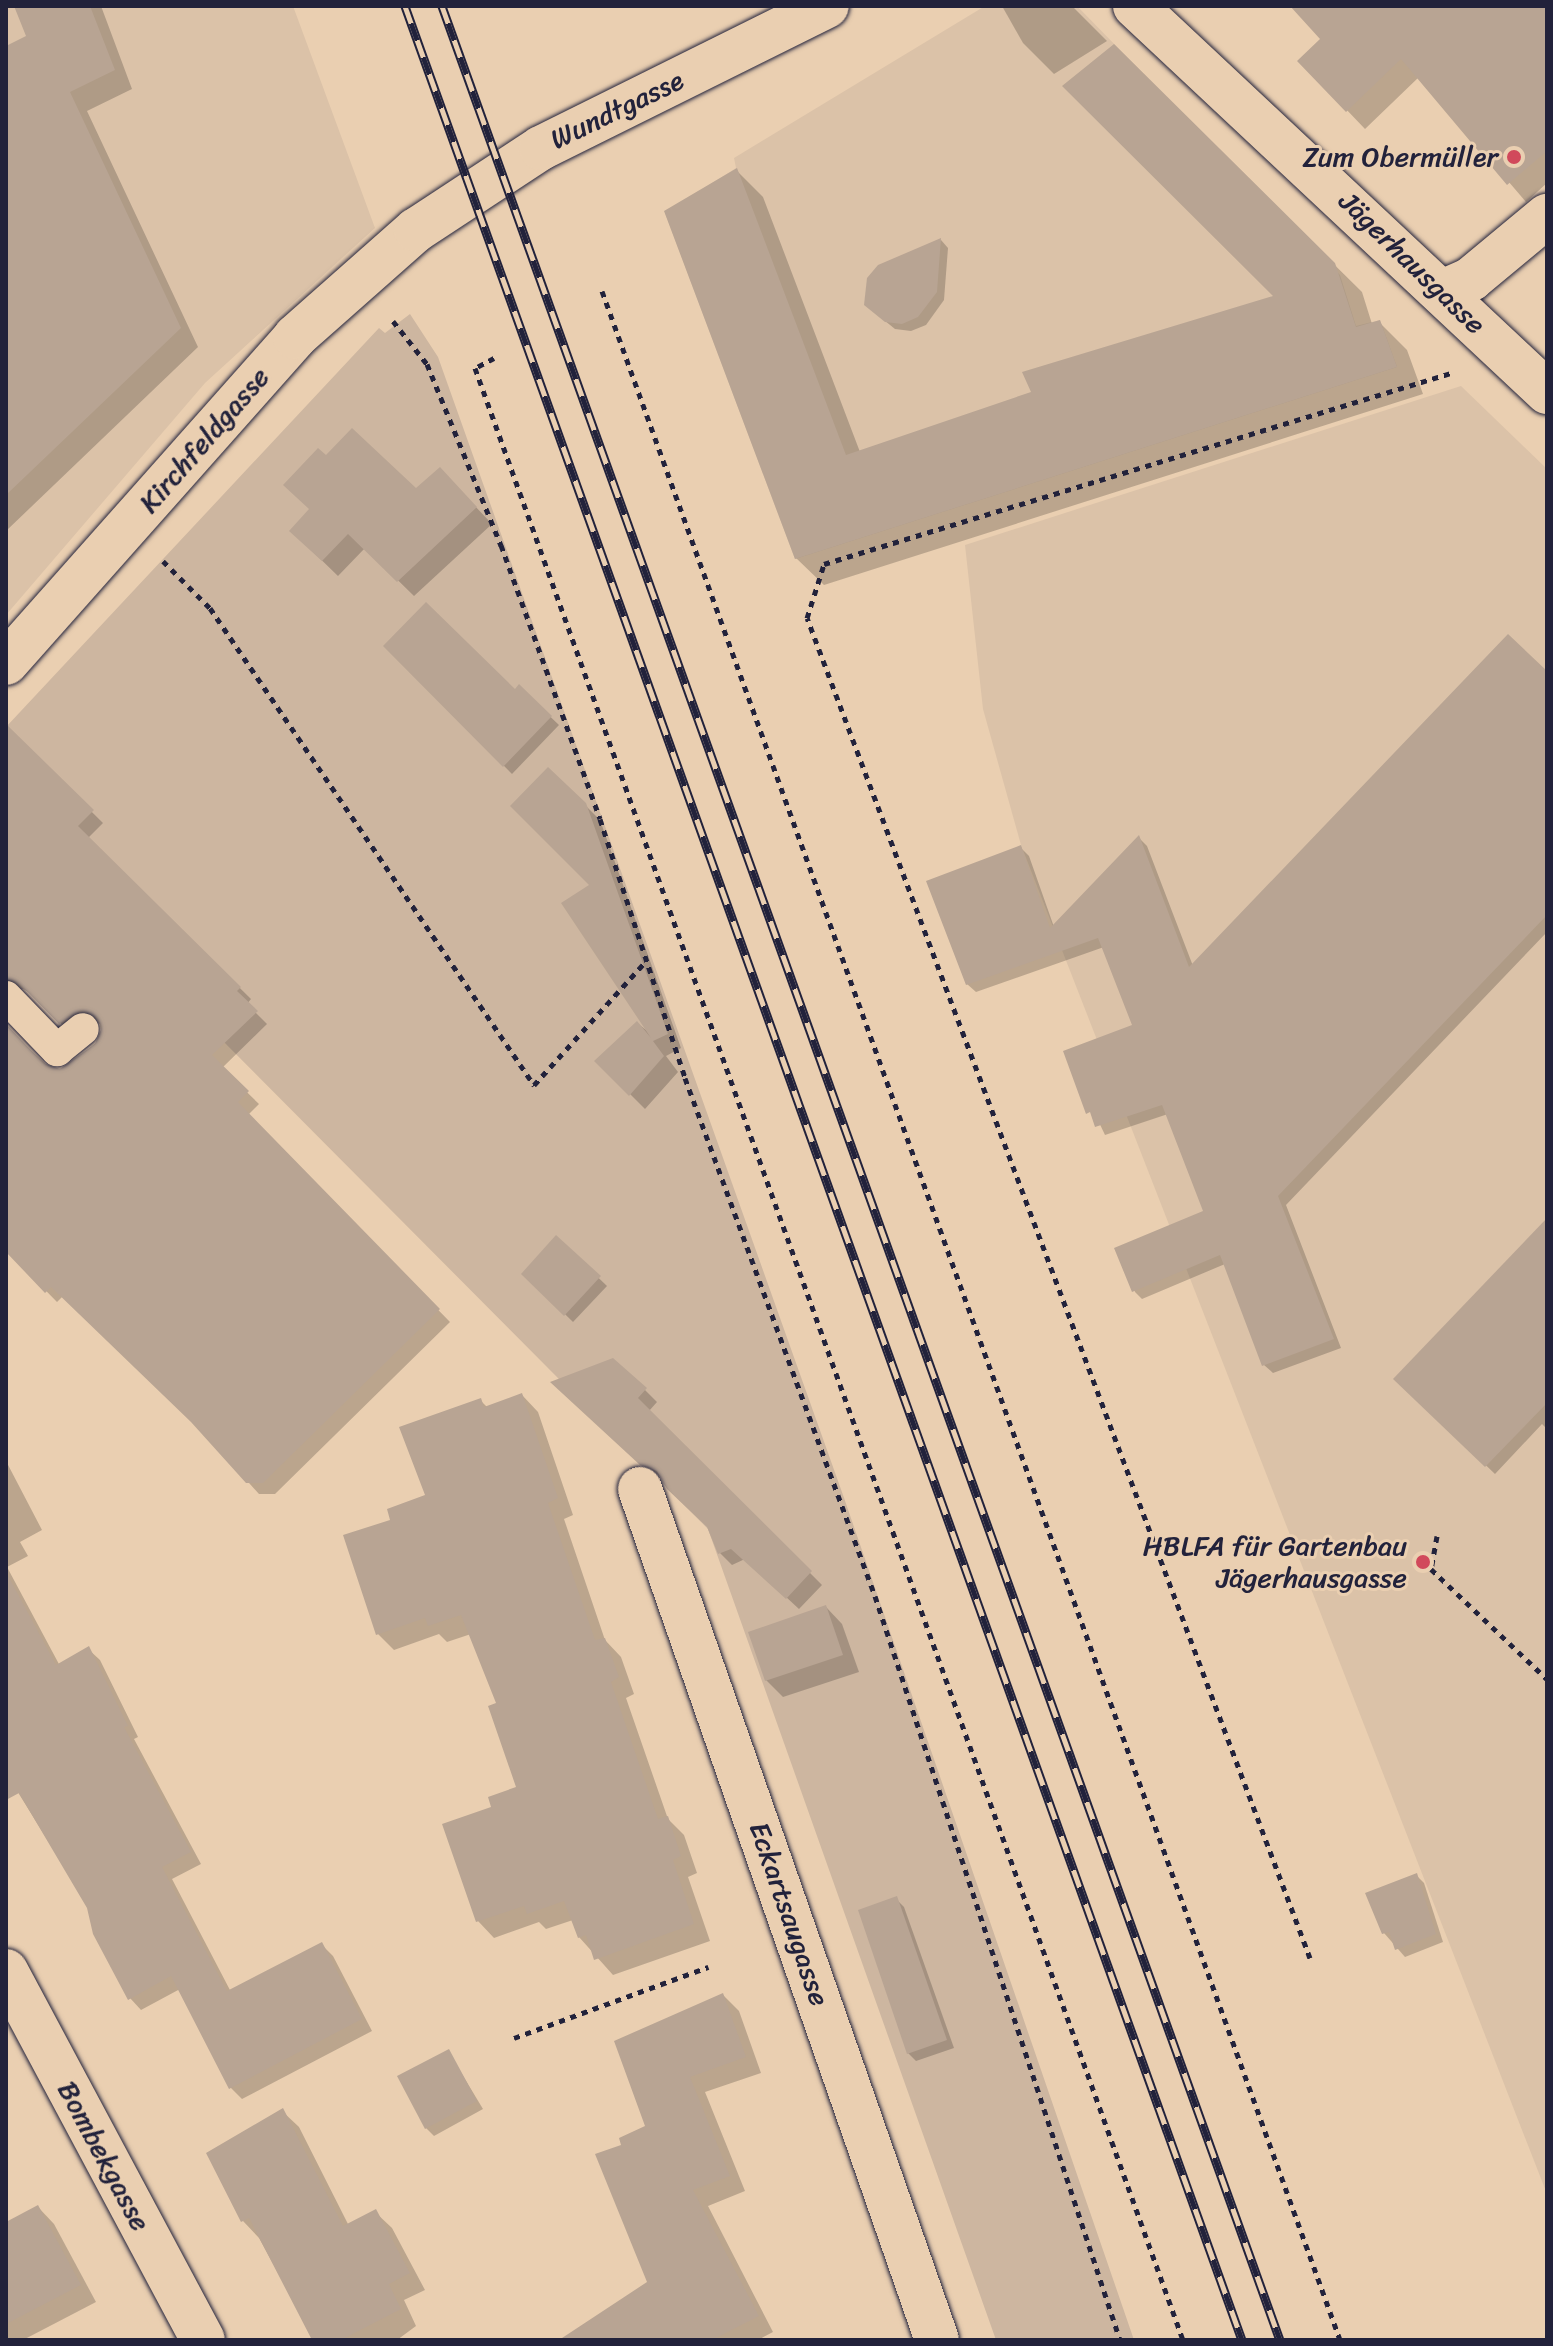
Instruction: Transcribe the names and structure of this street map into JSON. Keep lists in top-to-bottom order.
{
  "streets": {
    "street": [
      "Wundtgasse",
      "Jägerhausgasse",
      "Kirchfeldgasse",
      "Eckartsaugasse",
      "Bombekgasse"
    ]
  },
  "crossings": [
    ["Wundtgasse", "Kirchfeldgasse"]
  ],
  "places": ["Zum Obermüller", "HBLFA für Gartenbau Jägerhausgasse"]
}
